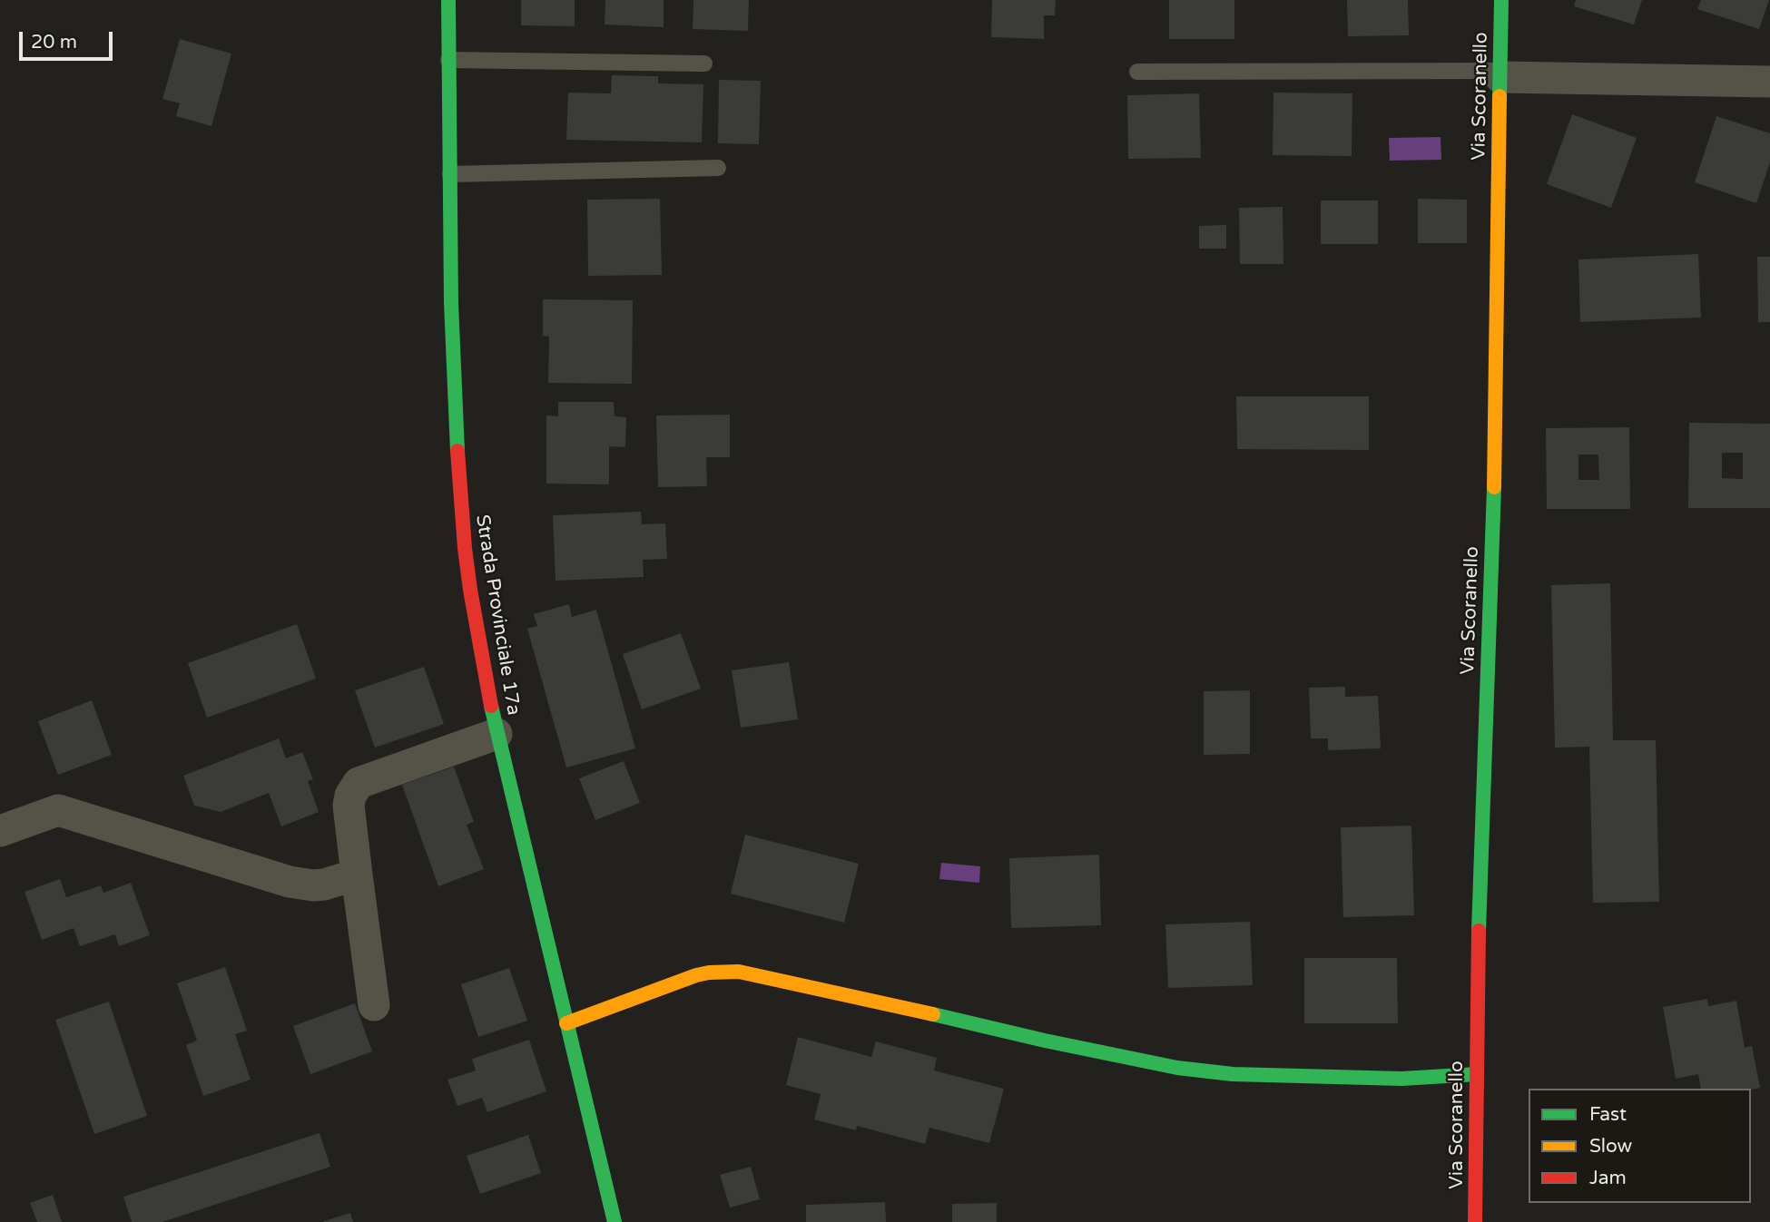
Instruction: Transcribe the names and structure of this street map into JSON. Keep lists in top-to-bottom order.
{
  "streets": {
    "street": ["Via Scoranello", "Strada Provinciale 17a"]
  },
  "legend": ["Fast", "Slow", "Jam"],
  "scale_bar": "20 m"
}
